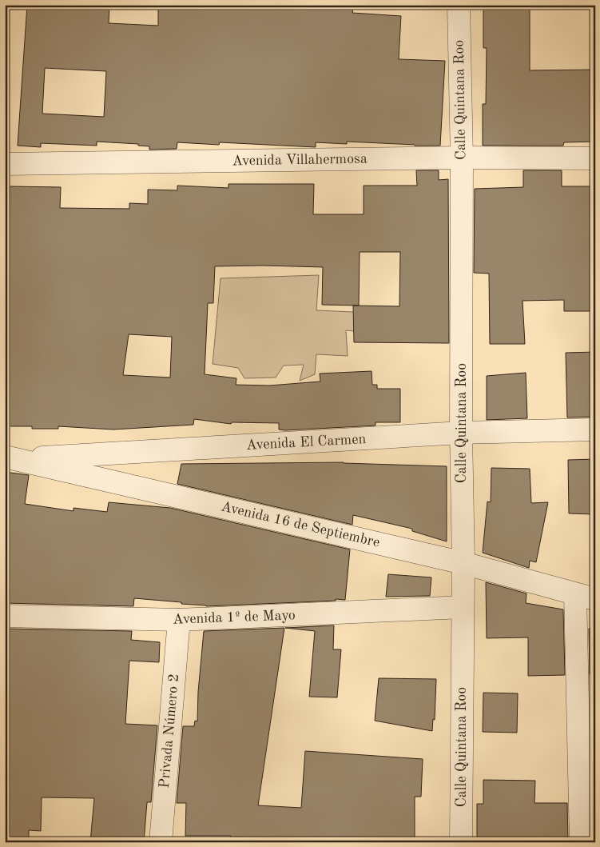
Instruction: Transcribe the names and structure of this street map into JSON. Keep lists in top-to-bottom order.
{
  "streets": {
    "street": [
      "Calle Quintana Roo",
      "Avenida Villahermosa",
      "Avenida El Carmen",
      "Avenida 16 de Septiembre",
      "Avenida 1º de Mayo",
      "Privada Número 2"
    ]
  },
  "crossings": [
    ["Calle Quintana Roo", "Avenida Villahermosa"],
    ["Calle Quintana Roo", "Avenida El Carmen"],
    ["Calle Quintana Roo", "Avenida 16 de Septiembre"],
    ["Calle Quintana Roo", "Avenida 1º de Mayo"],
    ["Avenida El Carmen", "Avenida 16 de Septiembre"],
    ["Avenida 1º de Mayo", "Privada Número 2"]
  ]
}
